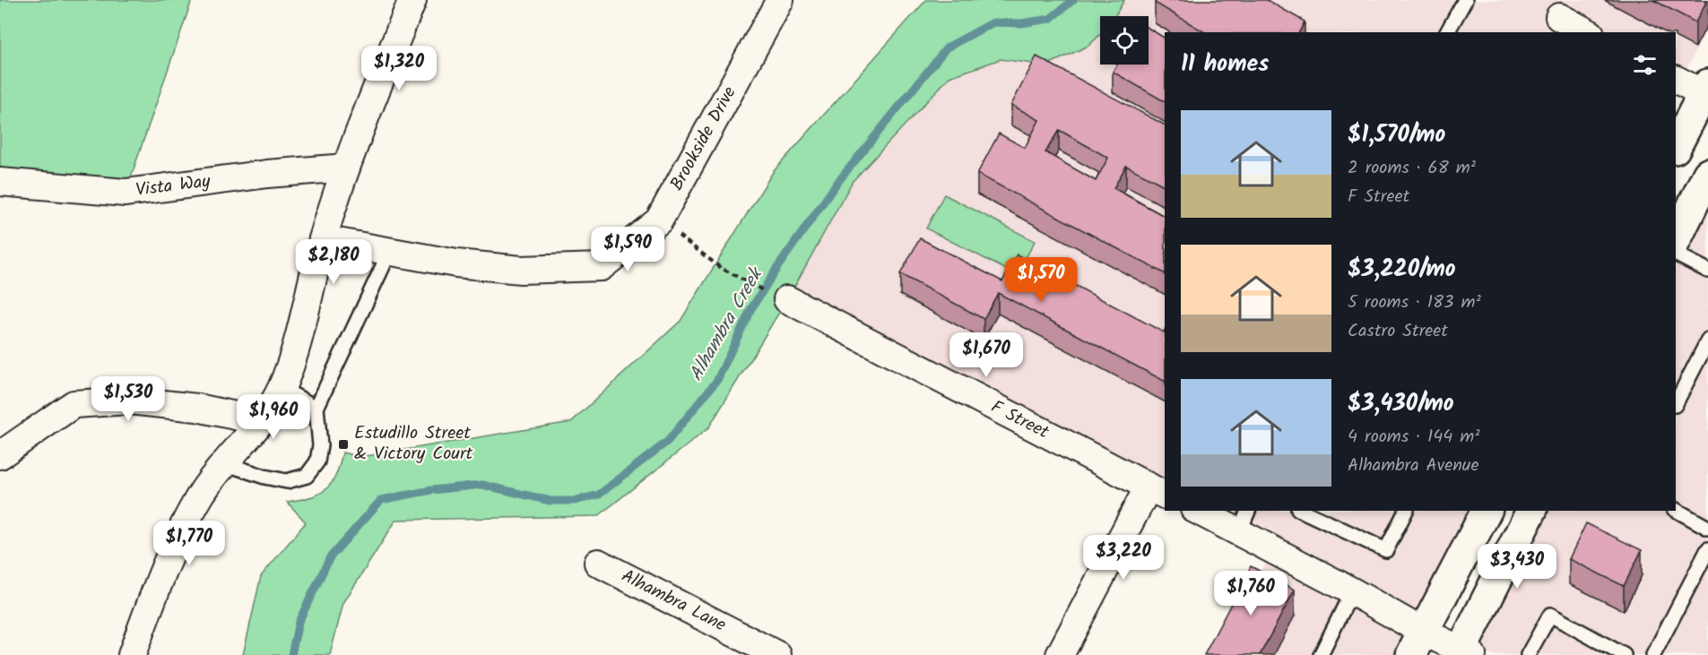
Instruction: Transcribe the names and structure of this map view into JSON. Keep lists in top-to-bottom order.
{
  "streets": {
    "street": [
      "Brookside Drive",
      "Vista Way",
      "F Street",
      "Alhambra Lane"
    ]
  },
  "water": ["Alhambra Creek"],
  "places": {
    "transit": ["Estudillo Street & Victory Court"]
  },
  "page": {
    "heading": "11 homes",
    "price": [
      "$1,320",
      "$1,590",
      "$2,180",
      "$1,570",
      "$1,670",
      "$1,530",
      "$1,960",
      "$1,770",
      "$3,220",
      "$3,430",
      "$1,760"
    ],
    "list": [
      {
        "name": "$1,570/mo",
        "note": "2 rooms · 68 m² · F Street"
      },
      {
        "name": "$3,220/mo",
        "note": "5 rooms · 183 m² · Castro Street"
      },
      {
        "name": "$3,430/mo",
        "note": "4 rooms · 144 m² · Alhambra Avenue"
      }
    ]
  }
}
